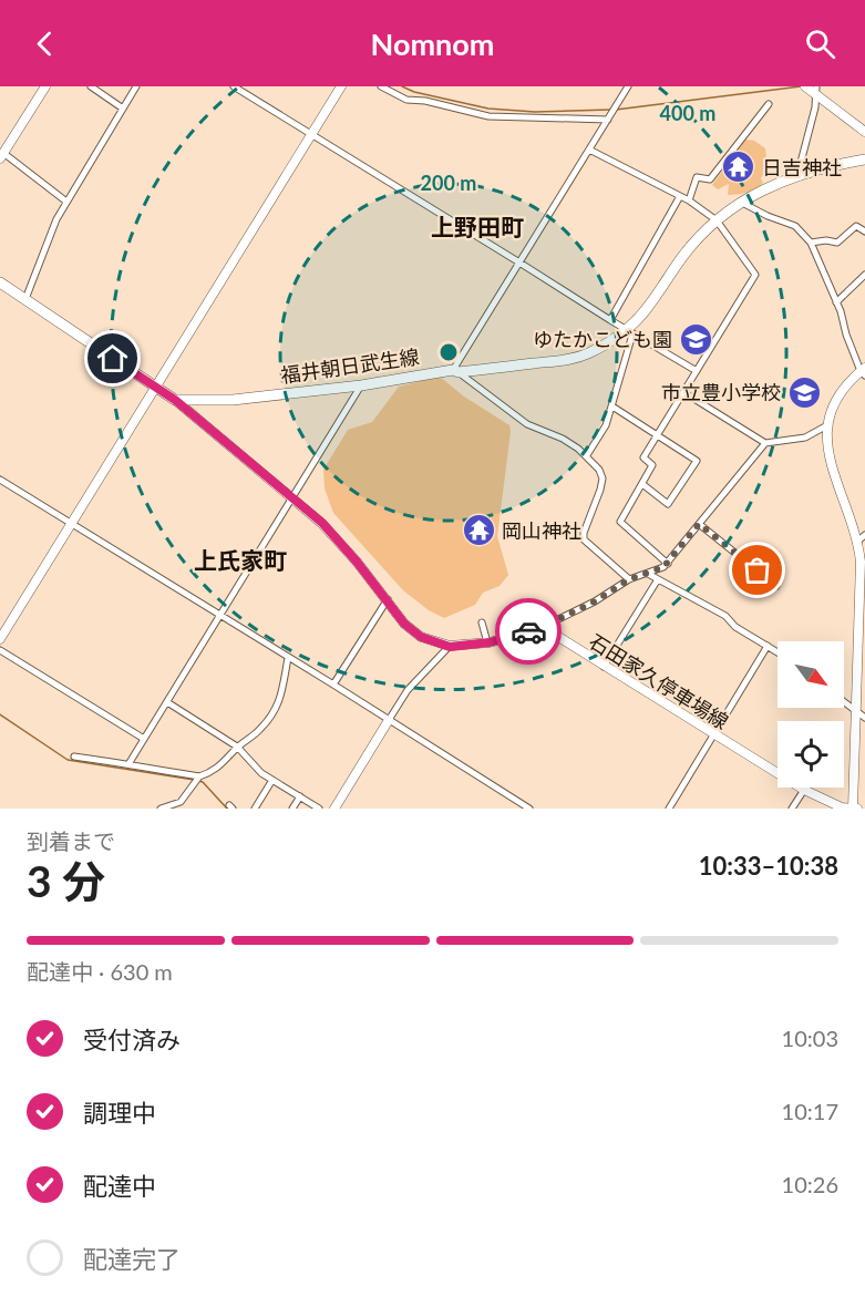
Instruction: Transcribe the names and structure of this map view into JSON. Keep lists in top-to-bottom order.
{
  "streets": {
    "main road": ["福井朝日武生線"],
    "street": ["石田家久停車場線"]
  },
  "districts": ["上野田町", "上氏家町"],
  "places": {
    "temple": ["日吉神社", "岡山神社"],
    "school or university": ["ゆたかこども園", "市立豊小学校"]
  },
  "north": "bottom right",
  "page": {
    "header": "Nomnom",
    "heading": ["3 分", "到着まで", "10:33–10:38"],
    "bar": "配達中 · 630 m",
    "list": [
      ["受付済み", "10:03"],
      ["調理中", "10:17"],
      ["配達中", "10:26"],
      "配達完了"
    ]
  },
  "rings": ["400 m", "200 m"]
}
